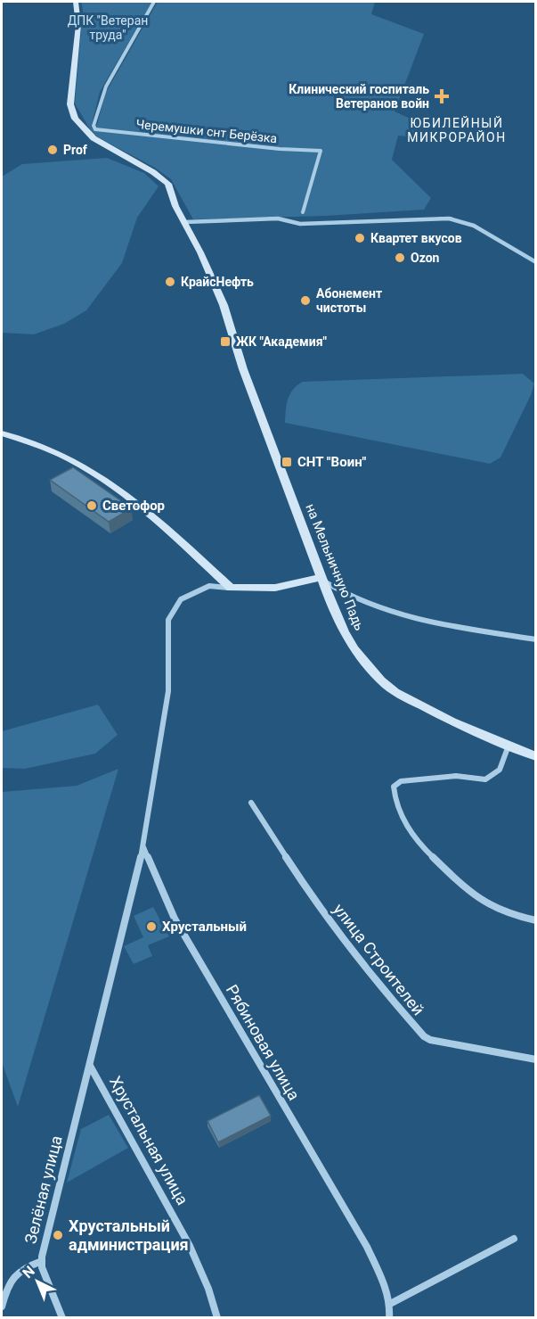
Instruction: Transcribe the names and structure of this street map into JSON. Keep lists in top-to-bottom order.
{
  "streets": {
    "street": [
      "Черемушки снт Берёзка",
      "на Мельничную Падь",
      "улица Строителей",
      "Рябиновая улица",
      "Хрустальная улица",
      "Зелёная улица"
    ]
  },
  "crossings": [
    ["Рябиновая улица", "Зелёная улица"],
    ["Хрустальная улица", "Зелёная улица"]
  ],
  "districts": ["ЮБИЛЕЙНЫЙ МИКРОРАЙОН"],
  "parks": ["ДПК \"Ветеран труда\""],
  "places": {
    "health": ["Клинический госпиталь Ветеранов войн"],
    "other": [
      "Prof",
      "Квартет вкусов",
      "Ozon",
      "КрайсНефть",
      "Абонемент чистоты",
      "Светофор",
      "Хрустальный",
      "Хрустальный администрация"
    ],
    "transit": ["ЖК \"Академия\"", "СНТ \"Воин\""]
  },
  "north": "top left"
}
